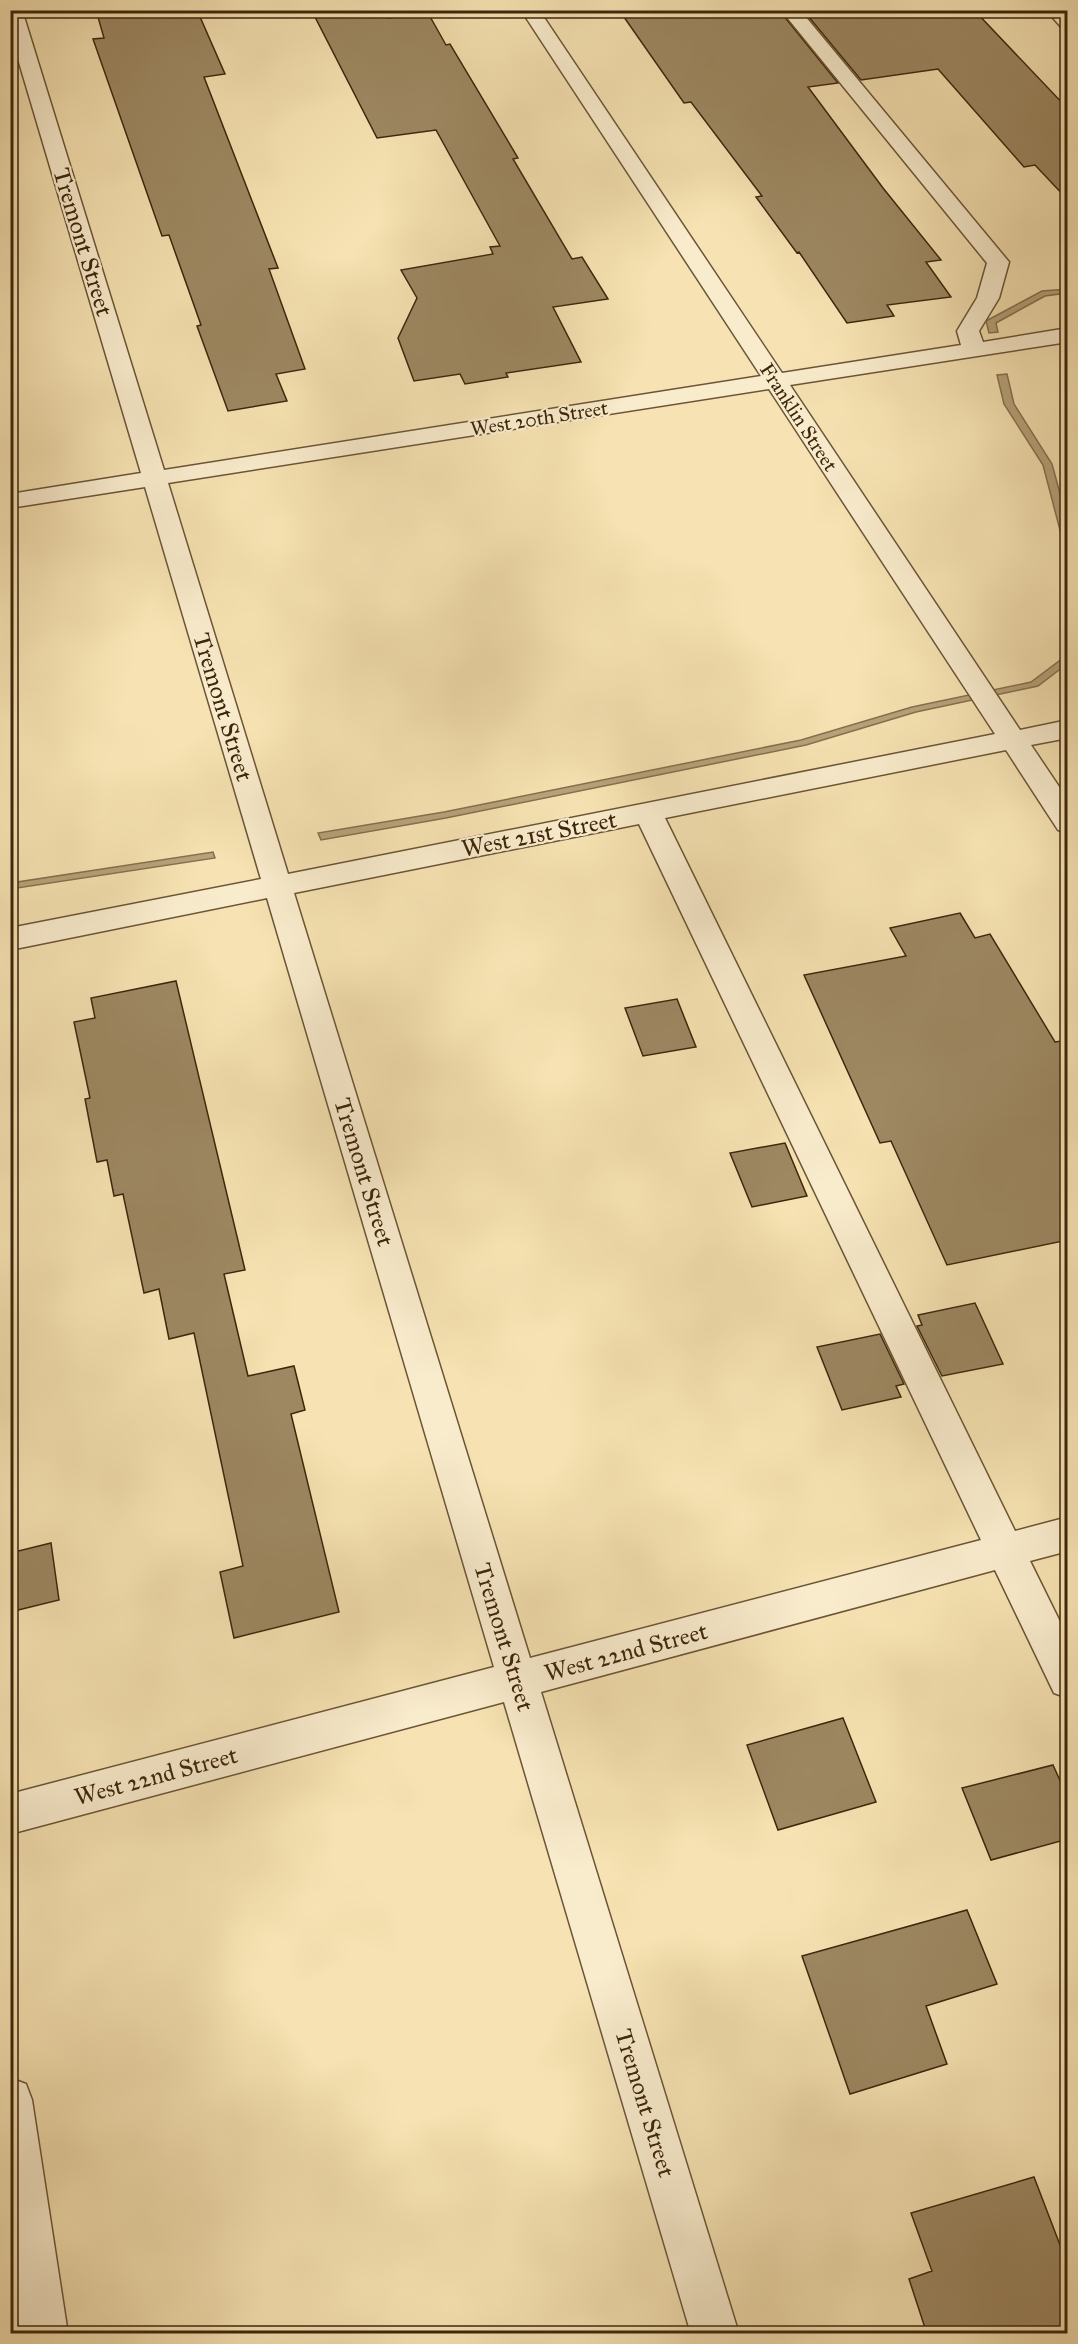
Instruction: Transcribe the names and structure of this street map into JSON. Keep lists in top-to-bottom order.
{
  "streets": {
    "street": [
      "Tremont Street",
      "Franklin Street",
      "West 20th Street",
      "West 21st Street",
      "West 22nd Street"
    ]
  },
  "crossings": [
    ["Tremont Street", "West 20th Street"],
    ["Tremont Street", "West 21st Street"],
    ["Tremont Street", "West 22nd Street"],
    ["Franklin Street", "West 20th Street"],
    ["Franklin Street", "West 21st Street"]
  ]
}
